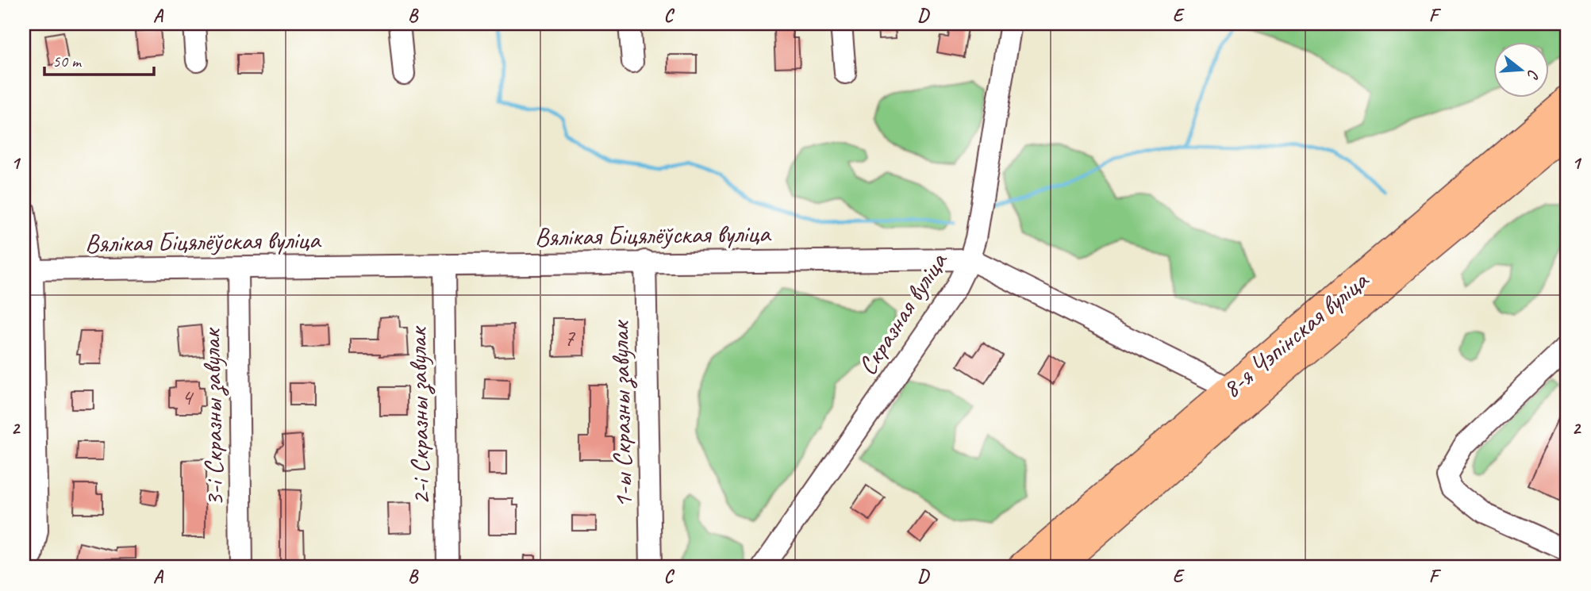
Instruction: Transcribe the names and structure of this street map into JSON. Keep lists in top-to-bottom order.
{
  "streets": {
    "main road": ["8-я Чэпінская вуліца"],
    "street": [
      "Вялікая Біцялёўская вуліца",
      "Скразная вуліца",
      "1-ы Скразны завулак",
      "2-і Скразны завулак",
      "3-і Скразны завулак"
    ]
  },
  "crossings": [
    ["Вялікая Біцялёўская вуліца", "Скразная вуліца"],
    ["Вялікая Біцялёўская вуліца", "8-я Чэпінская вуліца"],
    ["Вялікая Біцялёўская вуліца", "1-ы Скразны завулак"],
    ["Вялікая Біцялёўская вуліца", "2-і Скразны завулак"],
    ["Вялікая Біцялёўская вуліца", "3-і Скразны завулак"]
  ],
  "house_numbers": ["7", "4"],
  "scale_bar": "50 m",
  "north": "right",
  "grid": {
    "columns": [
      "A",
      "B",
      "C",
      "D",
      "E",
      "F"
    ],
    "rows": ["1", "2"]
  }
}
